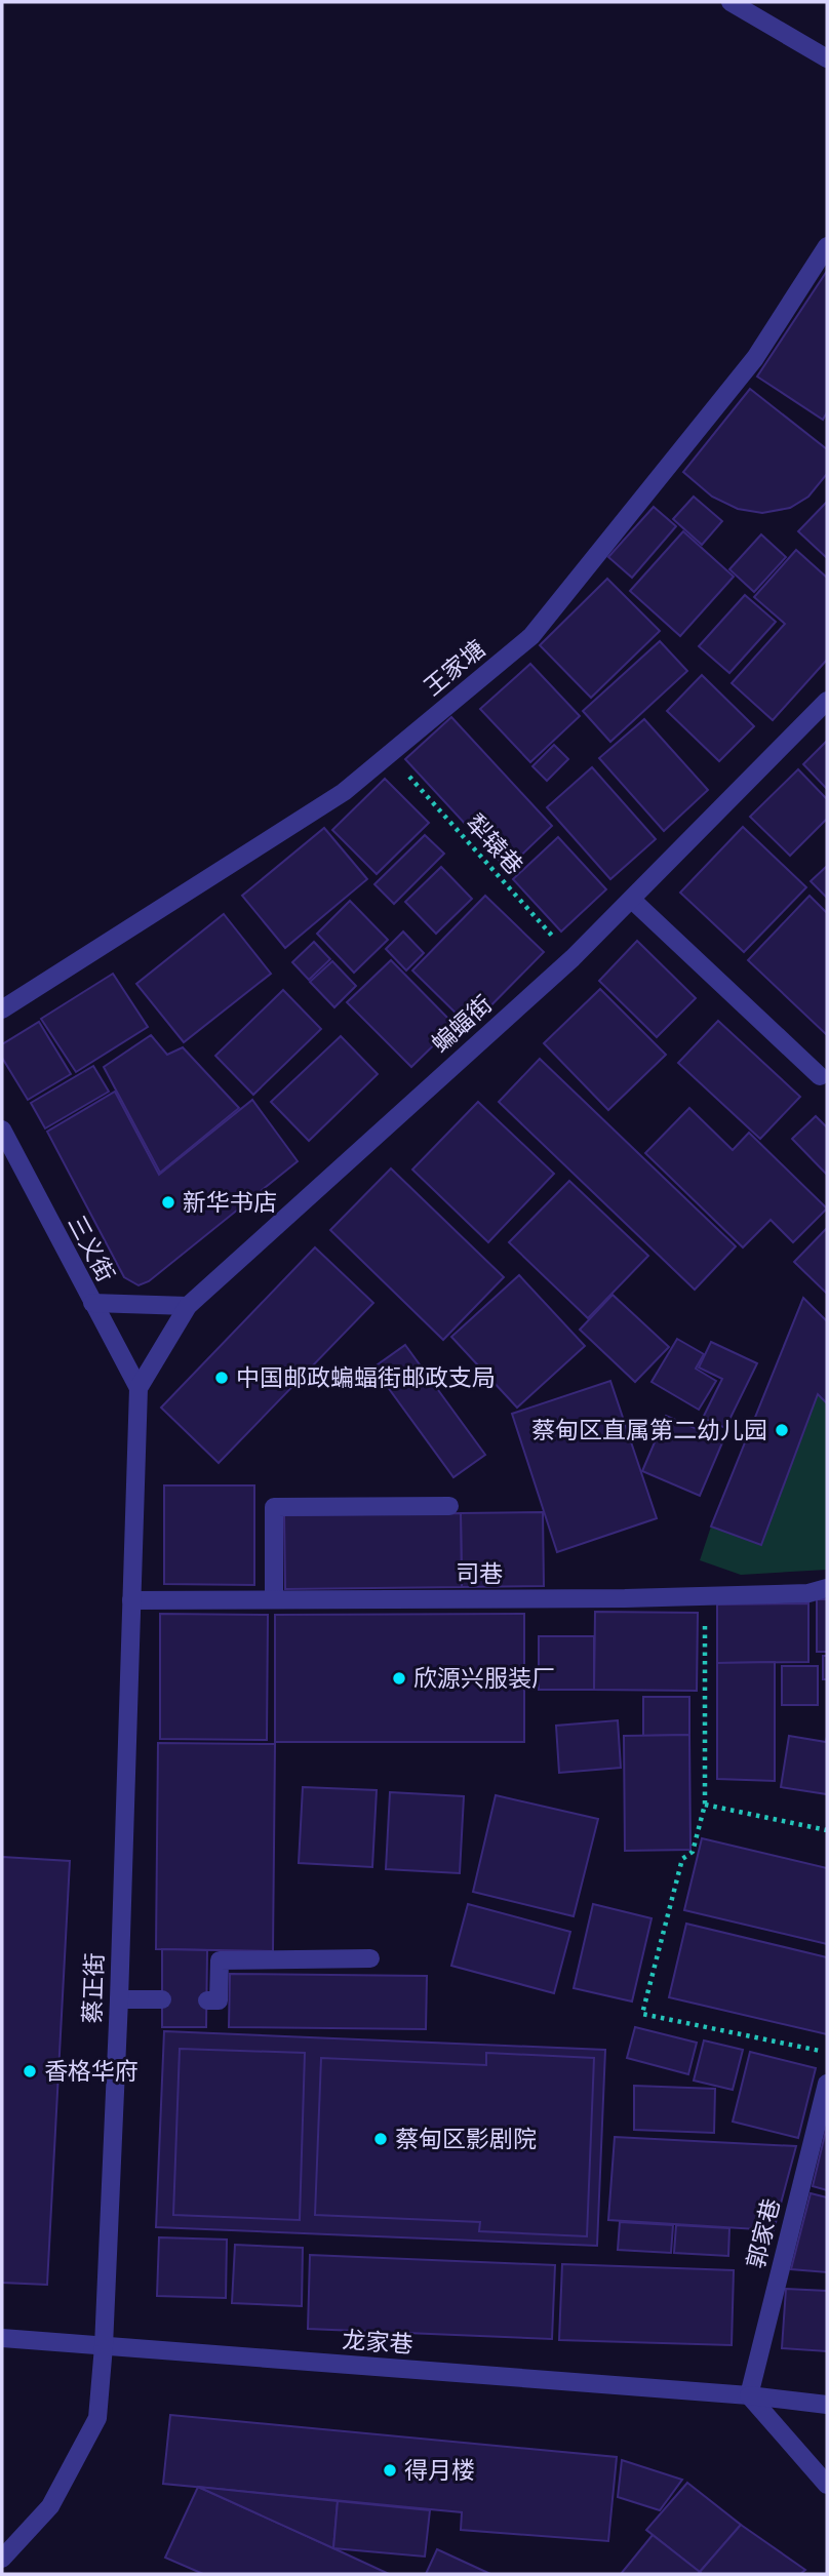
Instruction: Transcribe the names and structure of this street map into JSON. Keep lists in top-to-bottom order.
{
  "streets": {
    "street": [
      "王家塘",
      "蝙蝠街",
      "三义街",
      "司巷",
      "蔡正街",
      "郭家巷",
      "龙家巷"
    ],
    "path": ["犁辕巷"]
  },
  "crossings": [
    ["王家塘", "犁辕巷"],
    ["犁辕巷", "蝙蝠街"],
    ["蝙蝠街", "三义街"],
    ["蝙蝠街", "蔡正街"],
    ["三义街", "蔡正街"],
    ["司巷", "蔡正街"],
    ["蔡正街", "龙家巷"],
    ["郭家巷", "龙家巷"]
  ],
  "places": [
    "新华书店",
    "中国邮政蝙蝠街邮政支局",
    "蔡甸区直属第二幼儿园",
    "欣源兴服装厂",
    "香格华府",
    "蔡甸区影剧院",
    "得月楼"
  ]
}
